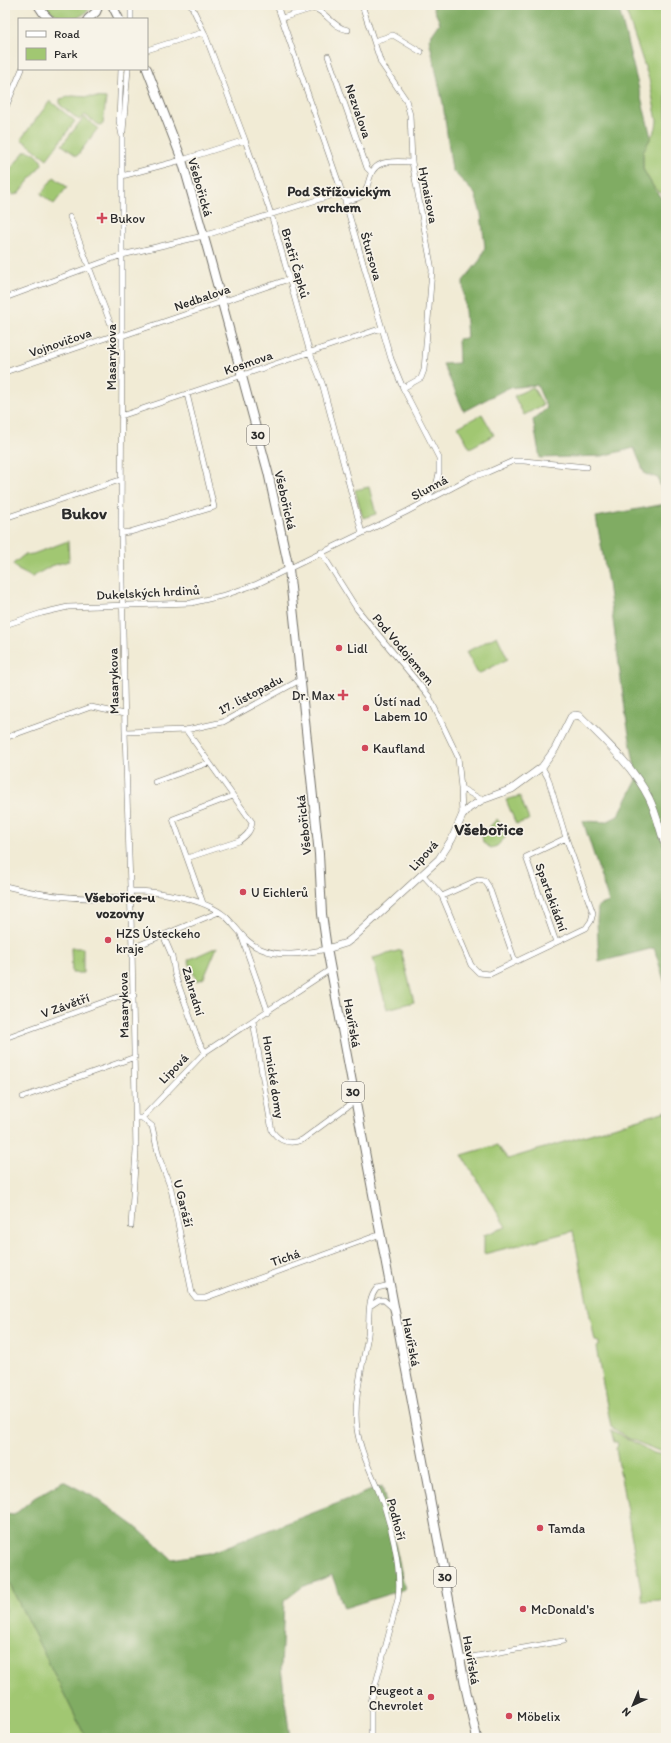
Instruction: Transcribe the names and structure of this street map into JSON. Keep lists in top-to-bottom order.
{
  "streets": {
    "main road": ["Všebořická", "30", "Havířská"],
    "street": [
      "Nezvalova",
      "Hynaisova",
      "Štursova",
      "Bratří Čapků",
      "Nedbalova",
      "Vojnovičova",
      "Masarykova",
      "Kosmova",
      "Slunná",
      "Dukelských hrdinů",
      "Pod Vodojemem",
      "17. listopadu",
      "Lipová",
      "Spartakiádní",
      "Zahradní",
      "V Závětří",
      "Hornické domy",
      "U Garáží",
      "Tichá",
      "Podhoří"
    ]
  },
  "crossings": [
    ["Všebořická", "Nedbalova"],
    ["Všebořická", "Kosmova"],
    ["Všebořická", "Slunná"],
    ["Všebořická", "Dukelských hrdinů"],
    ["Všebořická", "17. listopadu"],
    ["Všebořická", "Lipová"],
    ["Všebořická", "Havířská"],
    ["Hynaisova", "Štursova"],
    ["Štursova", "Kosmova"],
    ["Štursova", "Slunná"],
    ["Bratří Čapků", "Nedbalova"],
    ["Bratří Čapků", "Kosmova"],
    ["Bratří Čapků", "Slunná"],
    ["Nedbalova", "Vojnovičova"],
    ["Nedbalova", "Masarykova"],
    ["Vojnovičova", "Masarykova"],
    ["Masarykova", "Kosmova"],
    ["Masarykova", "Dukelských hrdinů"],
    ["Masarykova", "17. listopadu"],
    ["Masarykova", "V Závětří"],
    ["Slunná", "Dukelských hrdinů"],
    ["Slunná", "Pod Vodojemem"],
    ["Pod Vodojemem", "Lipová"],
    ["Lipová", "Spartakiádní"],
    ["Lipová", "Zahradní"],
    ["Lipová", "Havířská"],
    ["Lipová", "Hornické domy"],
    ["Lipová", "U Garáží"],
    ["Havířská", "Hornické domy"],
    ["Havířská", "Tichá"],
    ["Havířská", "Podhoří"],
    ["U Garáží", "Tichá"]
  ],
  "districts": [
    "Pod Střížovickým vrchem",
    "Bukov",
    "Všebořice",
    "Všebořice-u vozovny"
  ],
  "places": {
    "health": ["Bukov", "Dr. Max"],
    "other": [
      "Lidl",
      "Ústí nad Labem 10",
      "Kaufland",
      "U Eichlerů",
      "HZS Ústeckeho kraje",
      "Tamda",
      "McDonald's",
      "Peugeot a Chevrolet",
      "Möbelix"
    ]
  },
  "legend": ["Road", "Park"],
  "north": "bottom left"
}
